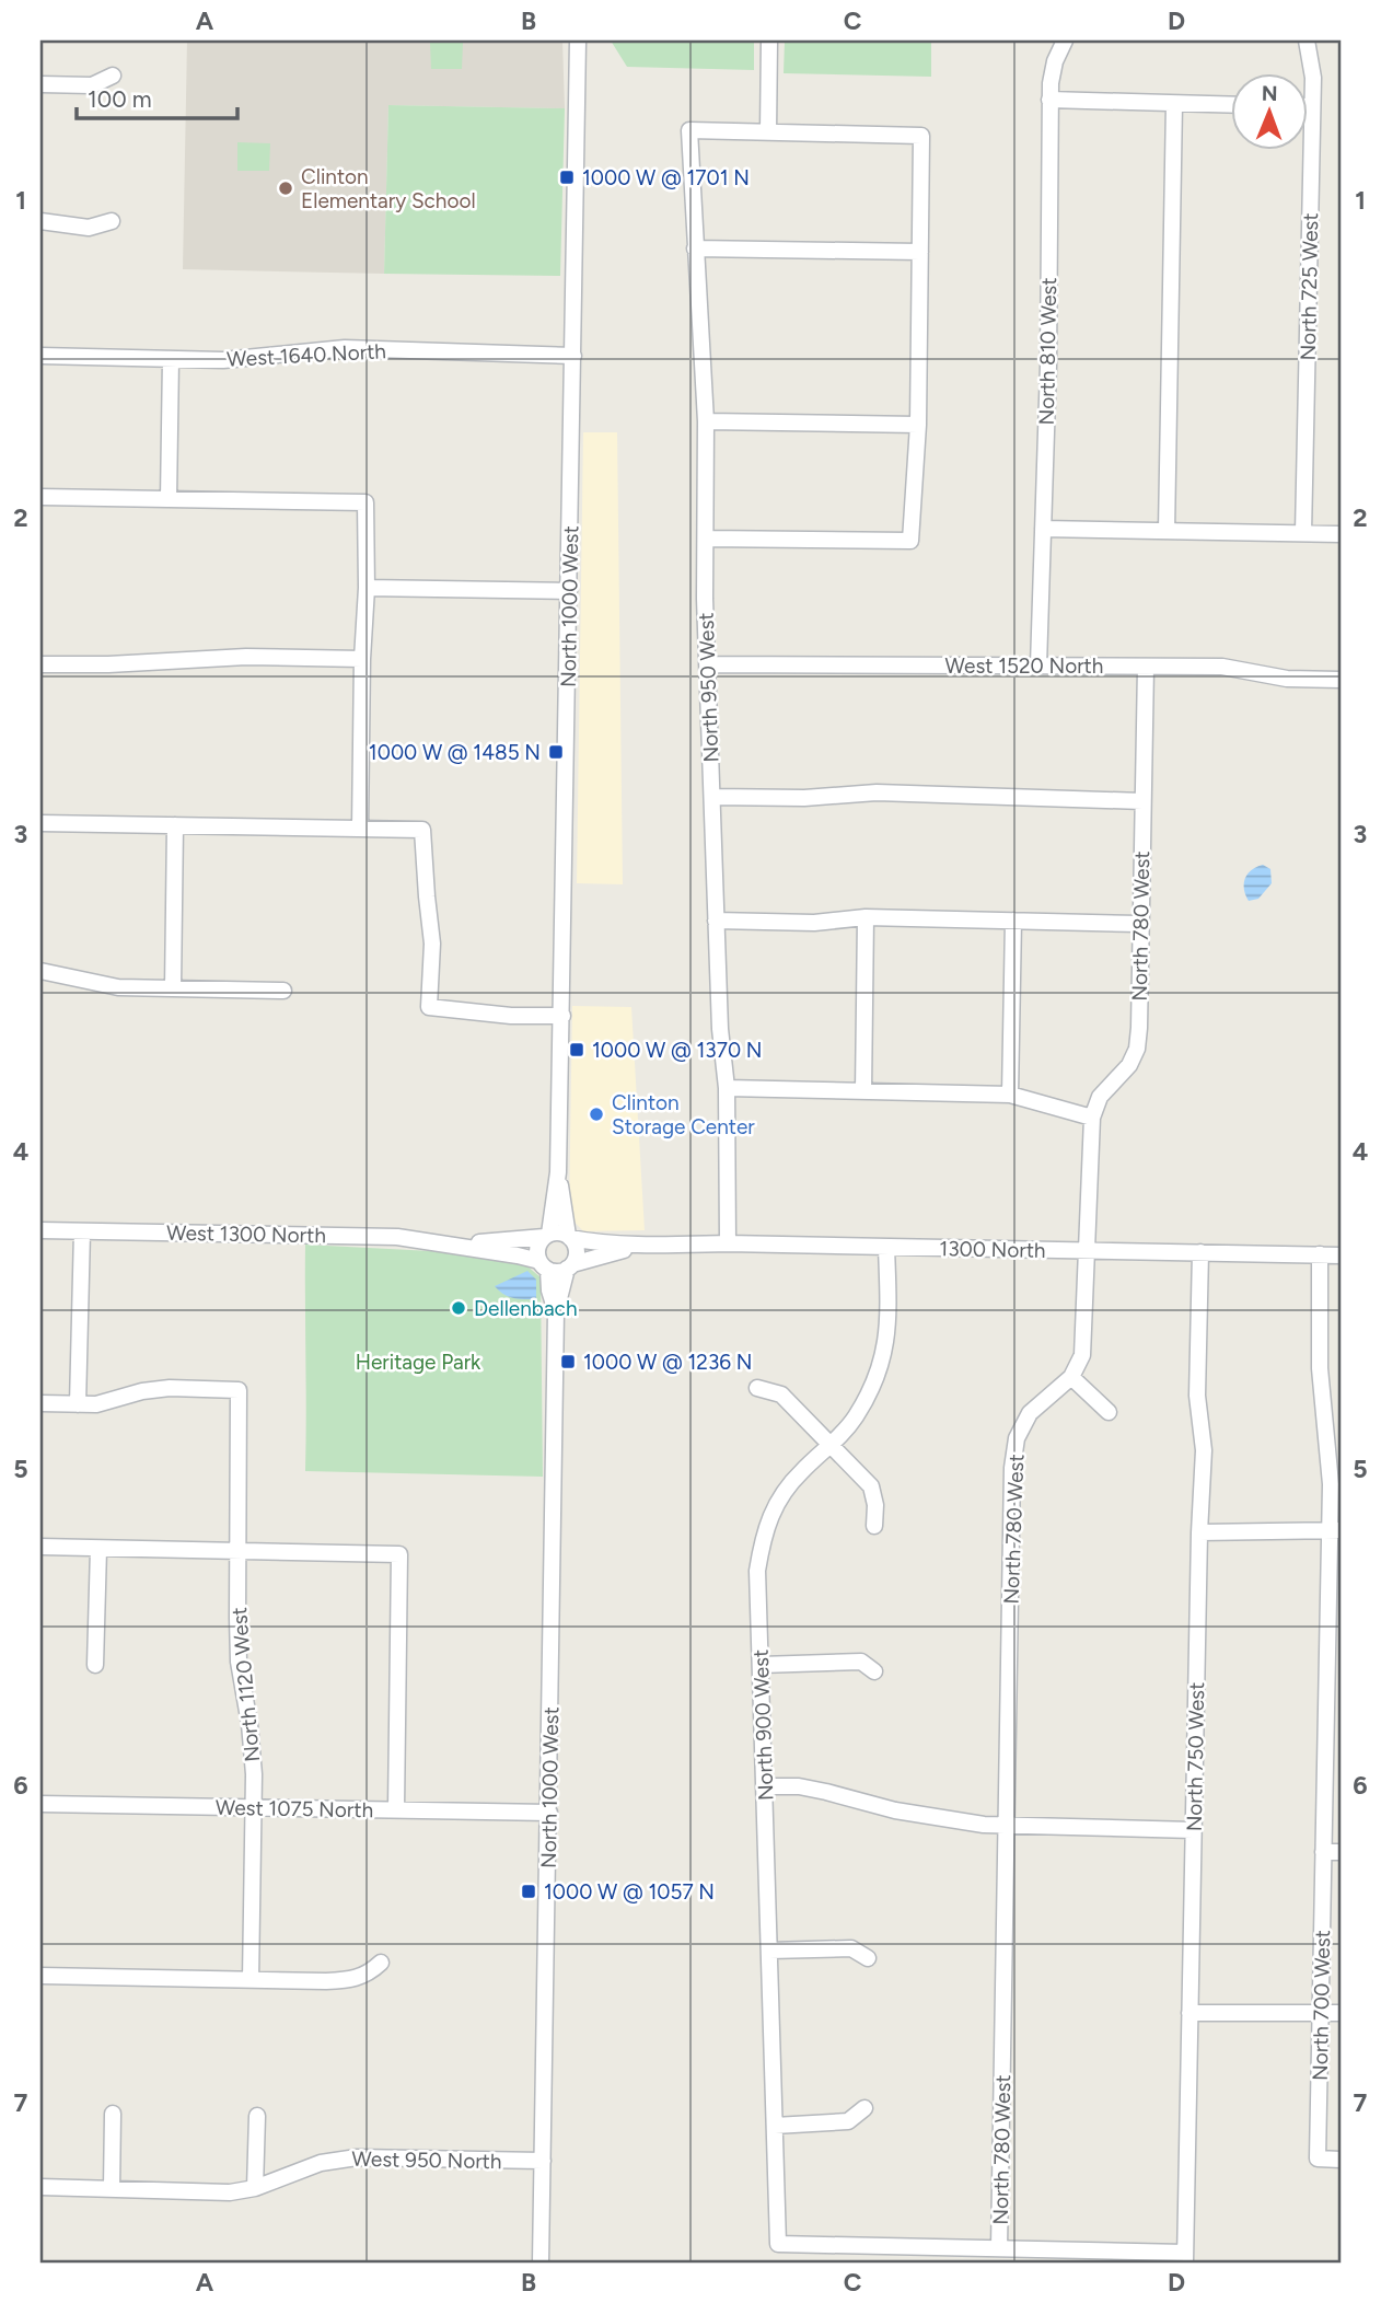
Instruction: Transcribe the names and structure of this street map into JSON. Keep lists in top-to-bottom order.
{
  "streets": {
    "street": [
      "North 725 West",
      "North 810 West",
      "West 1640 North",
      "North 1000 West",
      "West 1520 North",
      "North 950 West",
      "North 780 West",
      "West 1300 North",
      "1300 North",
      "North 1120 West",
      "North 900 West",
      "North 750 West",
      "West 1075 North",
      "North 700 West",
      "West 950 North"
    ]
  },
  "crossings": [
    ["North 810 West", "West 1520 North"],
    ["West 1640 North", "North 1000 West"],
    ["North 1000 West", "West 1300 North"],
    ["North 1000 West", "1300 North"],
    ["North 1000 West", "West 1075 North"],
    ["North 1000 West", "West 950 North"],
    ["West 1520 North", "North 950 West"],
    ["West 1520 North", "North 780 West"],
    ["North 950 West", "1300 North"],
    ["North 780 West", "1300 North"],
    ["North 780 West", "North 900 West"],
    ["West 1300 North", "1300 North"],
    ["1300 North", "North 900 West"],
    ["1300 North", "North 750 West"],
    ["1300 North", "North 700 West"],
    ["North 1120 West", "West 1075 North"]
  ],
  "parks": ["Heritage Park"],
  "places": {
    "transit": [
      "1000 W @ 1701 N",
      "1000 W @ 1485 N",
      "1000 W @ 1370 N",
      "1000 W @ 1236 N",
      "1000 W @ 1057 N"
    ],
    "other": ["Clinton Elementary School", "Clinton Storage Center", "Dellenbach"]
  },
  "scale_bar": "100 m",
  "north": "top",
  "grid": {
    "columns": [
      "A",
      "B",
      "C",
      "D"
    ],
    "rows": [
      "1",
      "2",
      "3",
      "4",
      "5",
      "6",
      "7"
    ]
  }
}
